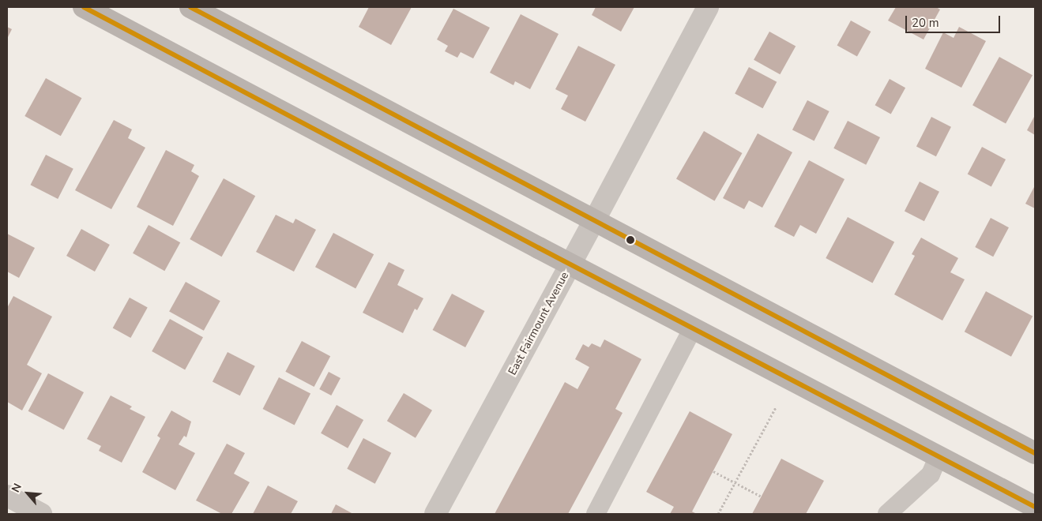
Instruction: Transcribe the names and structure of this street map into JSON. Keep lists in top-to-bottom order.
{
  "streets": {
    "street": ["East Fairmount Avenue"]
  },
  "scale_bar": "20 m",
  "north": "top left"
}
